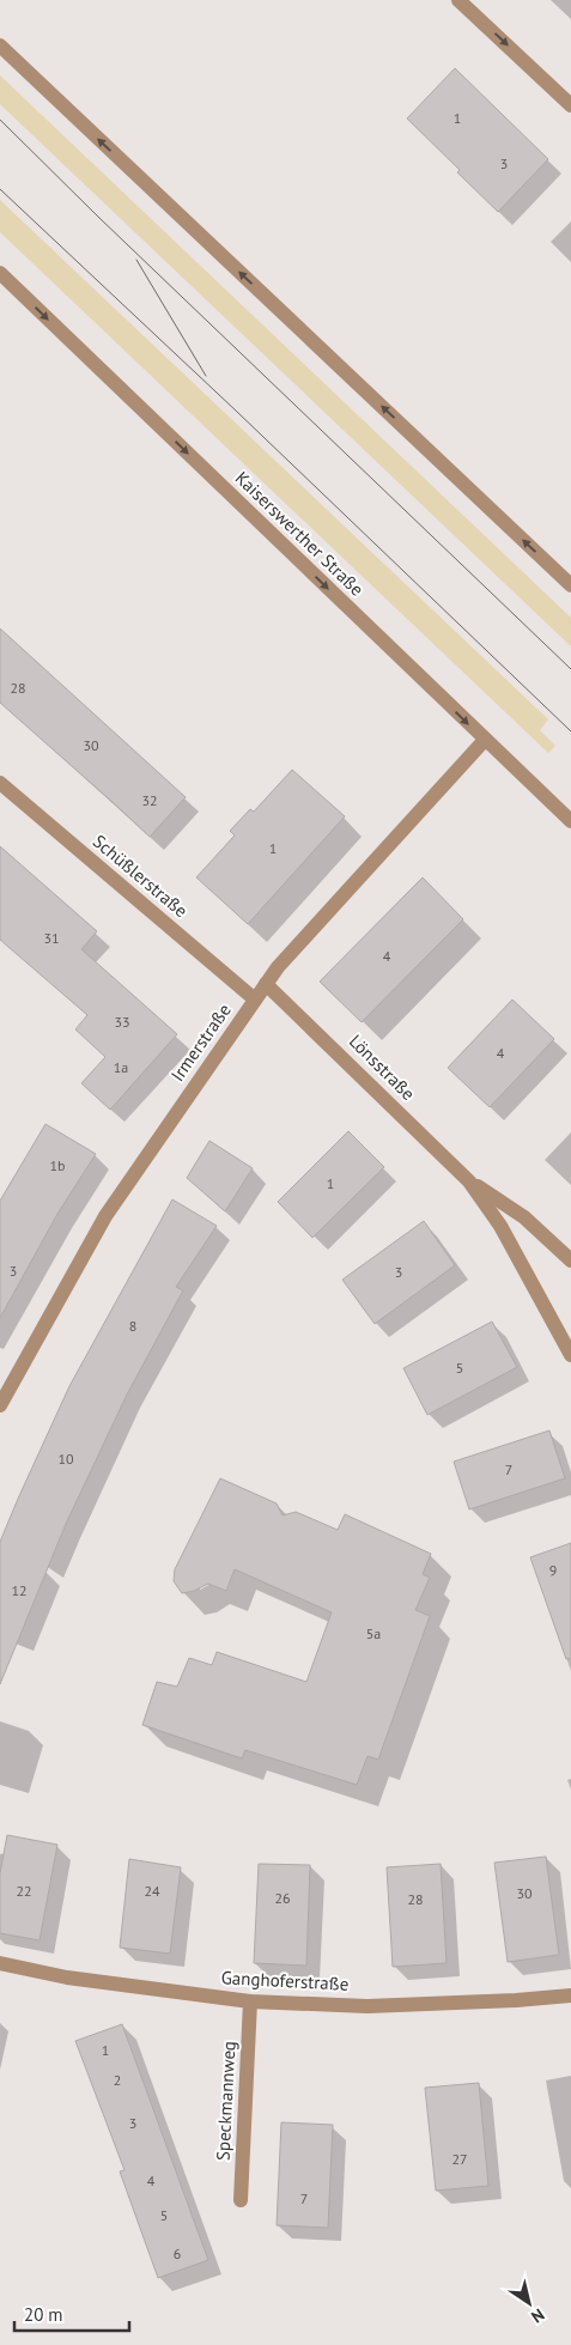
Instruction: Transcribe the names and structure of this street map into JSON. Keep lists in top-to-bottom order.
{
  "streets": {
    "street": [
      "Kaiserswerther Straße",
      "Schüßlerstraße",
      "Irmerstraße",
      "Lönsstraße",
      "Ganghoferstraße",
      "Speckmannweg"
    ]
  },
  "crossings": [
    ["Kaiserswerther Straße", "Irmerstraße"],
    ["Schüßlerstraße", "Irmerstraße"],
    ["Irmerstraße", "Lönsstraße"],
    ["Ganghoferstraße", "Speckmannweg"]
  ],
  "one_way": ["Kaiserswerther Straße"],
  "house_numbers": [
    "1",
    "3",
    "28",
    "30",
    "32",
    "1",
    "31",
    "4",
    "33",
    "4",
    "1a",
    "1b",
    "1",
    "3",
    "3",
    "8",
    "5",
    "10",
    "7",
    "9",
    "12",
    "5a",
    "22",
    "24",
    "30",
    "26",
    "28",
    "1",
    "2",
    "3",
    "27",
    "4",
    "7",
    "5",
    "6"
  ],
  "scale_bar": "20 m",
  "north": "bottom right"
}
